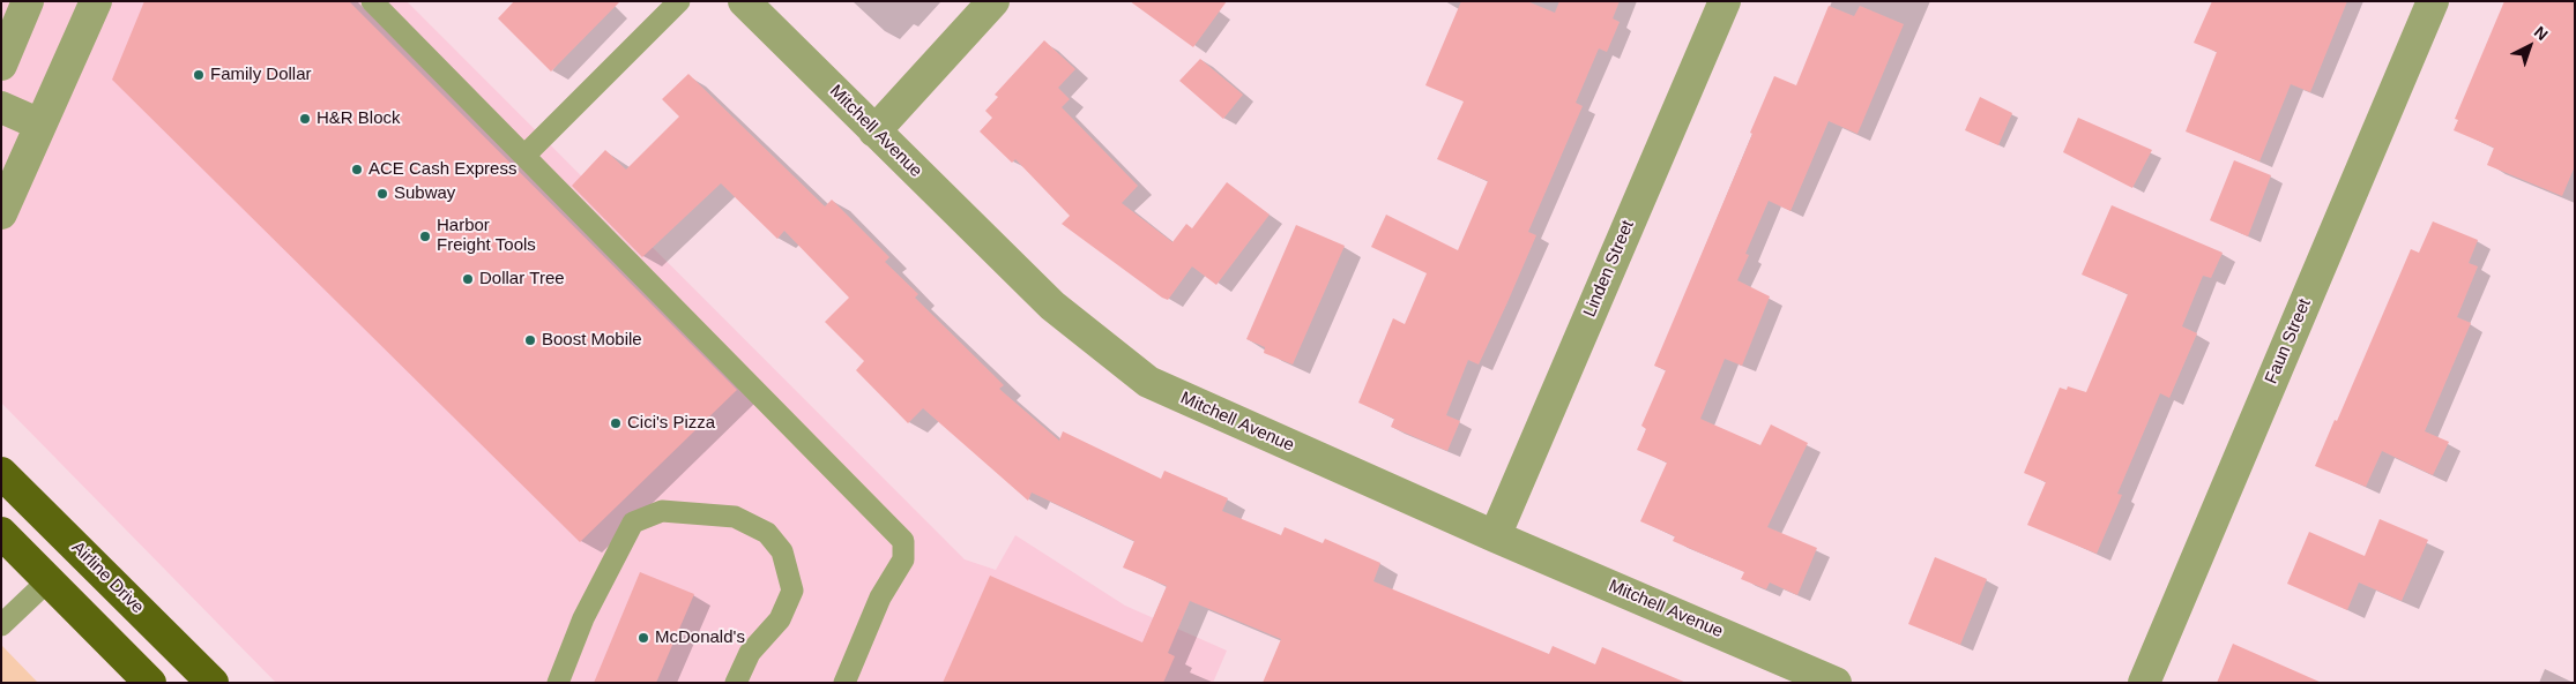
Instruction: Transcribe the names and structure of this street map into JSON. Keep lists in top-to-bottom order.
{
  "streets": {
    "highway": ["Airline Drive"],
    "street": ["Mitchell Avenue", "Linden Street", "Faun Street"]
  },
  "crossings": [
    ["Mitchell Avenue", "Linden Street"]
  ],
  "places": [
    "Family Dollar",
    "H&R Block",
    "ACE Cash Express",
    "Subway",
    "Harbor Freight Tools",
    "Dollar Tree",
    "Boost Mobile",
    "Cici's Pizza",
    "McDonald's"
  ],
  "north": "top right"
}
